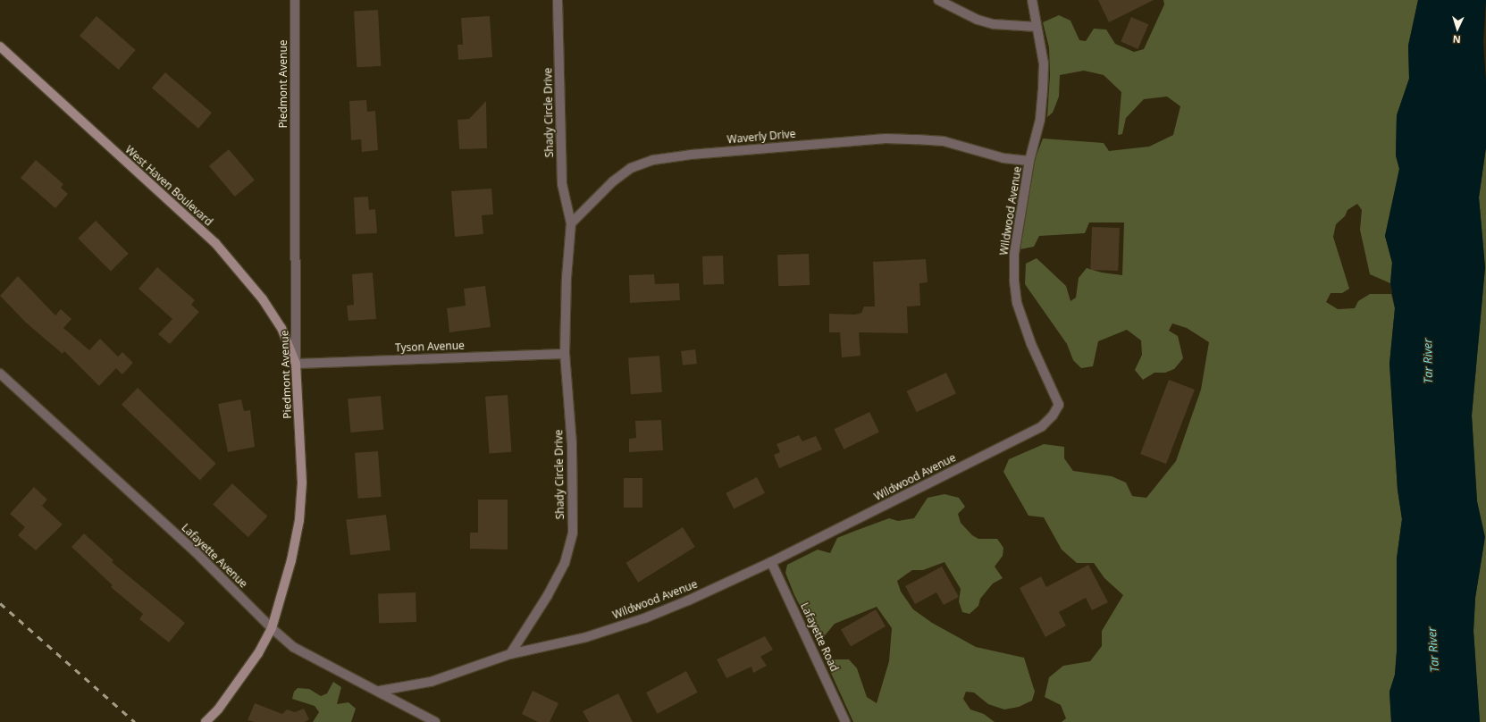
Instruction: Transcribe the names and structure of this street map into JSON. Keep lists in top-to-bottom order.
{
  "streets": {
    "street": [
      "Piedmont Avenue",
      "Shady Circle Drive",
      "Waverly Drive",
      "West Haven Boulevard",
      "Wildwood Avenue",
      "Tyson Avenue",
      "Lafayette Avenue",
      "Lafayette Road"
    ]
  },
  "crossings": [
    ["Piedmont Avenue", "West Haven Boulevard"],
    ["Piedmont Avenue", "Tyson Avenue"],
    ["Piedmont Avenue", "Lafayette Avenue"],
    ["Shady Circle Drive", "Waverly Drive"],
    ["Shady Circle Drive", "Wildwood Avenue"],
    ["Shady Circle Drive", "Tyson Avenue"],
    ["Waverly Drive", "Wildwood Avenue"],
    ["West Haven Boulevard", "Tyson Avenue"],
    ["Wildwood Avenue", "Lafayette Avenue"],
    ["Wildwood Avenue", "Lafayette Road"]
  ],
  "water": ["Tar River"],
  "north": "bottom"
}
